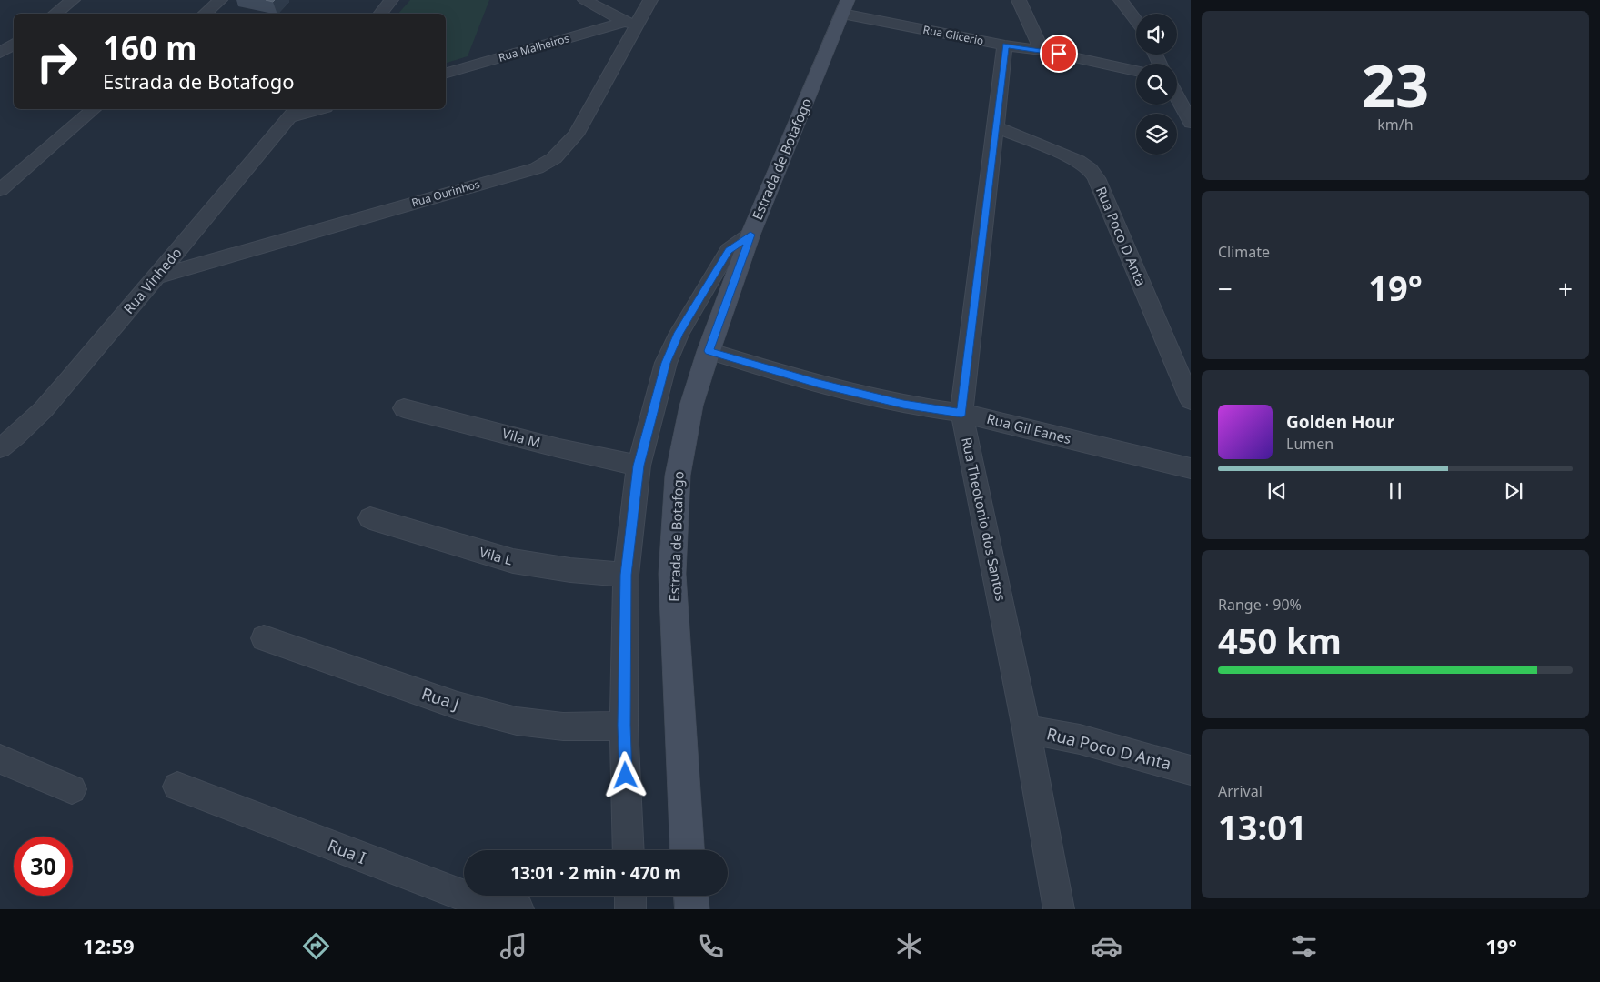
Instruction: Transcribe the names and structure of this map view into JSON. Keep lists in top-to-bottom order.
{
  "streets": {
    "main road": ["Estrada de Botafogo"],
    "street": [
      "Rua Glicerio",
      "Rua Malheiros",
      "Rua Ourinhos",
      "Rua Poco D Anta",
      "Rua Vinhedo",
      "Rua Gil Eanes",
      "Vila M",
      "Rua Theotonio dos Santos",
      "Vila L",
      "Rua J",
      "Rua I"
    ]
  },
  "crossings": [
    ["Rua Glicerio", "Estrada de Botafogo"],
    ["Rua Glicerio", "Rua Theotonio dos Santos"],
    ["Rua Malheiros", "Rua Ourinhos"],
    ["Estrada de Botafogo", "Rua Gil Eanes"],
    ["Rua Ourinhos", "Rua Vinhedo"],
    ["Rua Poco D Anta", "Rua Theotonio dos Santos"],
    ["Rua Gil Eanes", "Rua Theotonio dos Santos"]
  ],
  "page": {
    "tile": [
      ["23", "km/h"],
      "Climate",
      ["Range · 90%", "450 km"],
      ["Arrival", "13:01"]
    ],
    "turn": ["160 m", "Estrada de Botafogo"],
    "heat": ["−", "19°", "+"],
    "song": ["Golden Hour", "Lumen"],
    "limit": "30",
    "trip": "13:01 · 2 min · 470 m",
    "tabs": ["12:59", "19°"]
  }
}
